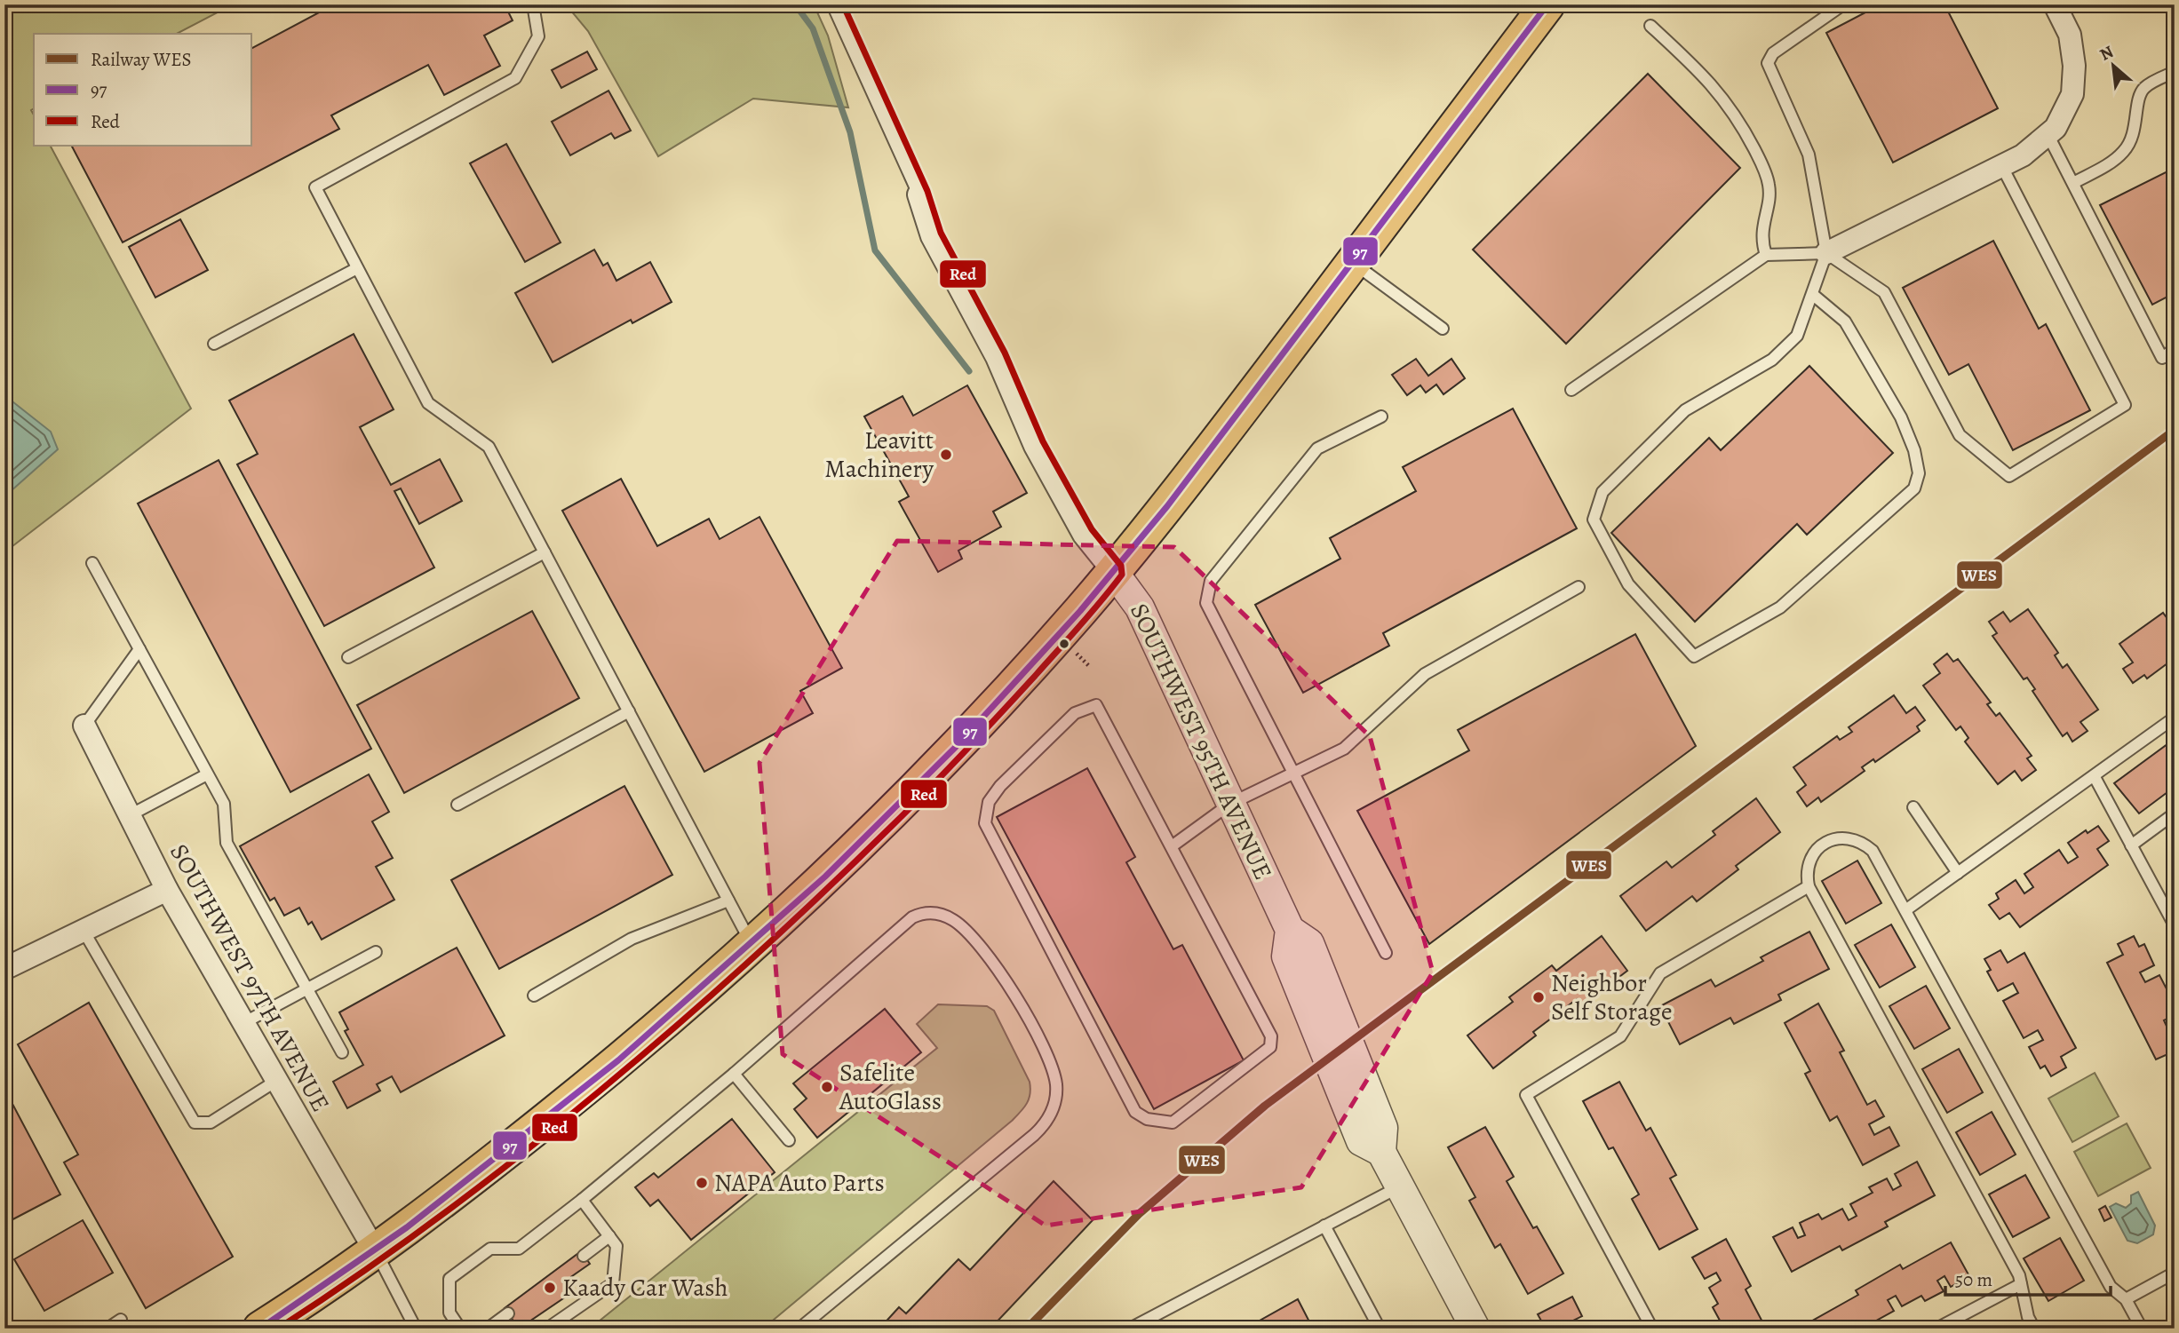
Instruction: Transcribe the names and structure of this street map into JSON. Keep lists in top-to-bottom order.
{
  "streets": {
    "street": ["SOUTHWEST 95TH AVENUE", "SOUTHWEST 97TH AVENUE"]
  },
  "places": [
    "Leavitt Machinery",
    "Neighbor Self Storage",
    "Safelite AutoGlass",
    "NAPA Auto Parts",
    "Kaady Car Wash"
  ],
  "lines": ["transit line 97", "transit line Red", "rail line WES"],
  "legend": ["Railway WES", "97", "Red"],
  "scale_bar": "50 m",
  "north": "top left"
}
